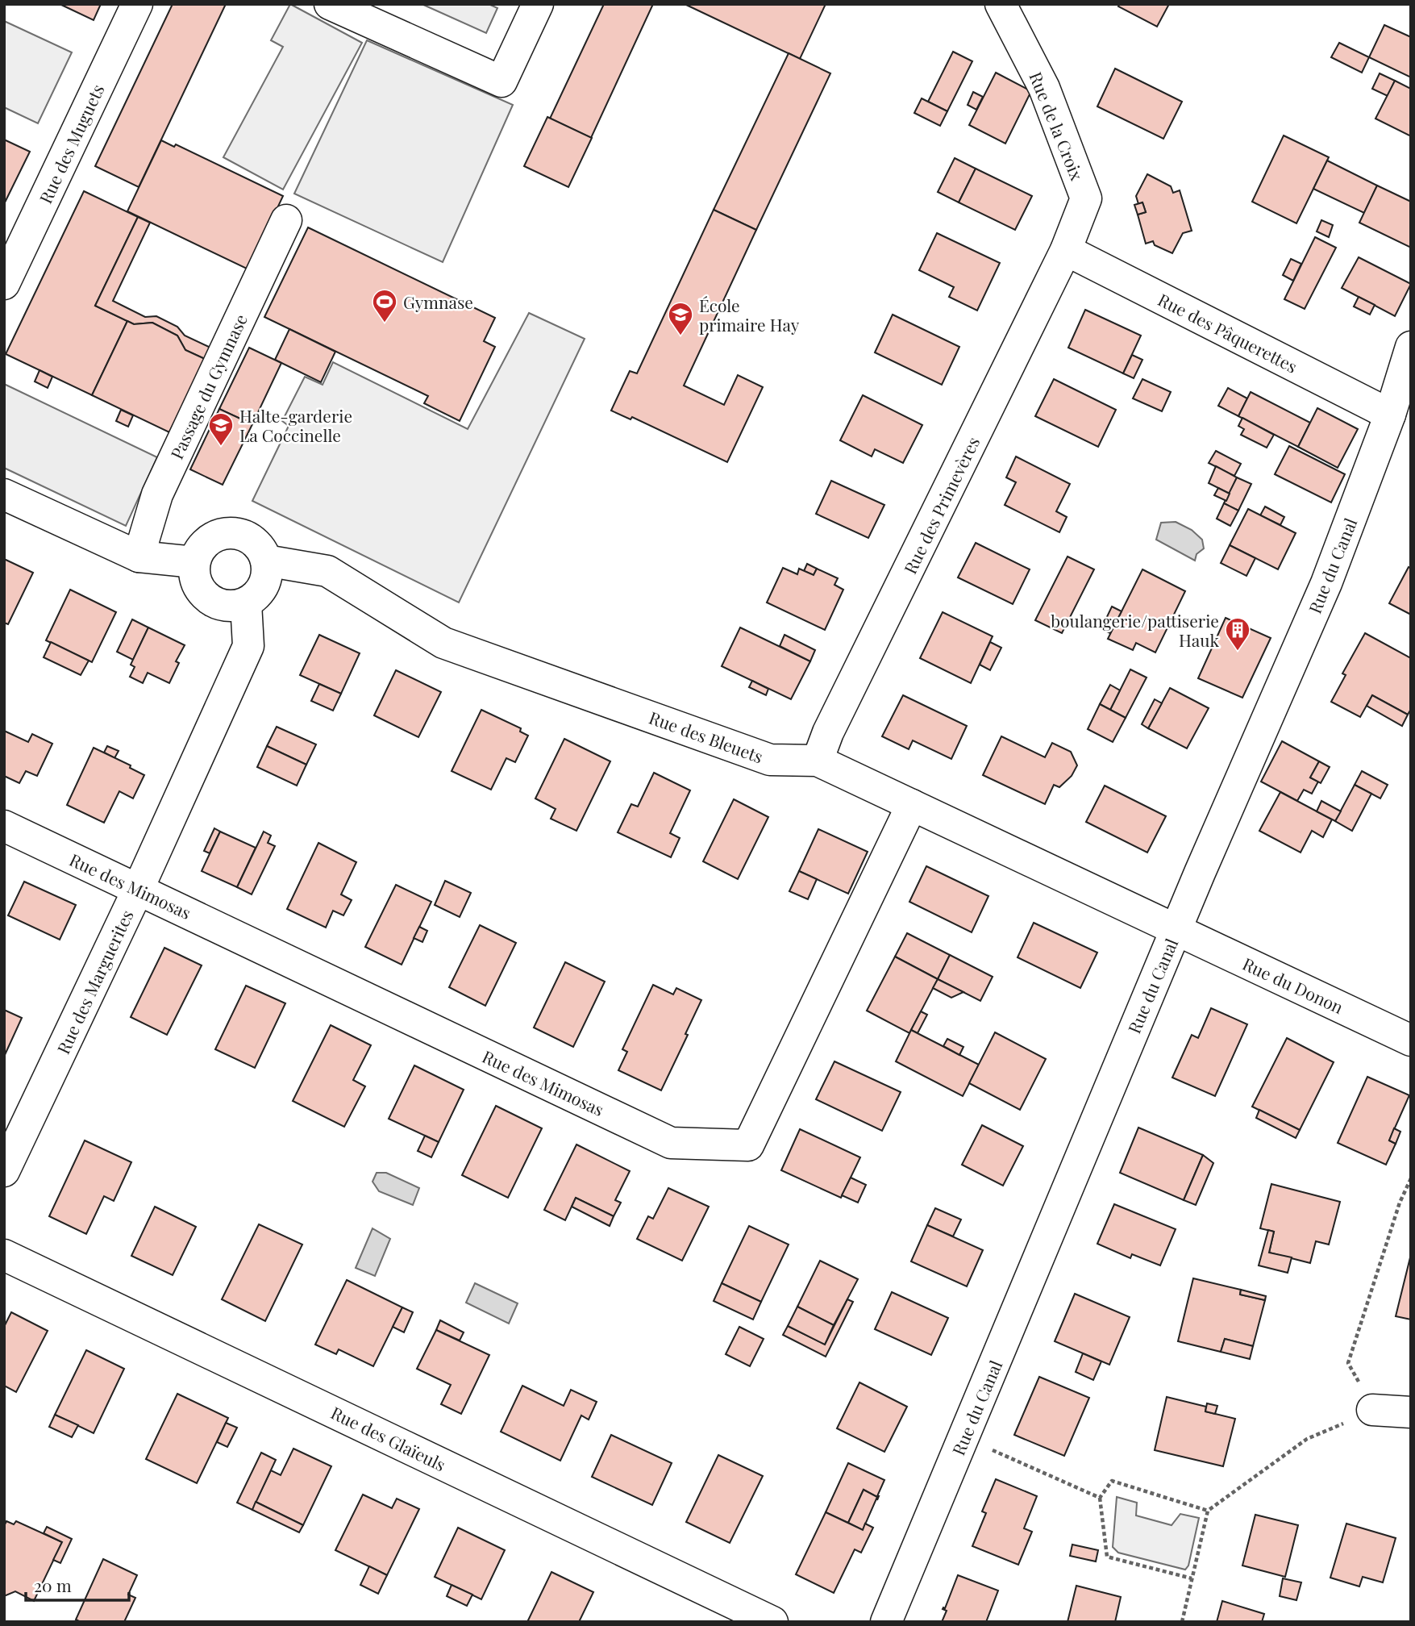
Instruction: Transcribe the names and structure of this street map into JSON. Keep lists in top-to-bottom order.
{
  "streets": {
    "street": [
      "Rue de la Croix",
      "Rue des Muguets",
      "Rue des Pâquerettes",
      "Passage du Gymnase",
      "Rue des Primevères",
      "Rue du Canal",
      "Rue des Bleuets",
      "Rue des Mimosas",
      "Rue des Marguerites",
      "Rue du Donon",
      "Rue des Glaïeuls"
    ]
  },
  "crossings": [
    ["Rue de la Croix", "Rue des Pâquerettes"],
    ["Rue de la Croix", "Rue des Primevères"],
    ["Rue des Pâquerettes", "Rue des Primevères"],
    ["Rue des Pâquerettes", "Rue du Canal"],
    ["Rue des Primevères", "Rue des Bleuets"],
    ["Rue du Canal", "Rue des Bleuets"],
    ["Rue du Canal", "Rue du Donon"],
    ["Rue des Bleuets", "Rue des Mimosas"],
    ["Rue des Bleuets", "Rue des Marguerites"],
    ["Rue des Bleuets", "Rue du Donon"],
    ["Rue des Mimosas", "Rue des Marguerites"]
  ],
  "places": {
    "sports": ["Gymnase"],
    "school or university": ["École primaire Hay", "Halte-garderie La Coccinelle"],
    "building": ["boulangerie/pattiserie Hauk"]
  },
  "scale_bar": "20 m"
}
